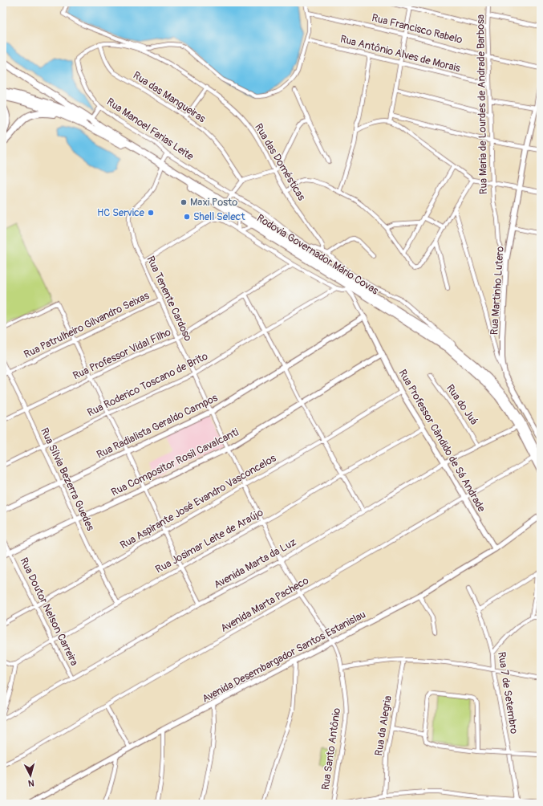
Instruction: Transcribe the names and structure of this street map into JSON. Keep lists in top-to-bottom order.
{
  "streets": {
    "highway": ["Rodovia Governador Mário Covas"],
    "street": [
      "Rua Francisco Rabelo",
      "Rua Antônio Alves de Morais",
      "Rua das Mangueiras",
      "Rua Maria de Lourdes de Andrade Barbosa",
      "Rua Manoel Farias Leite",
      "Rua das Domésticas",
      "Rua Martinho Lutero",
      "Rua Tenente Cardoso",
      "Rua Patrulheiro Gilvandro Seixas",
      "Rua Professor Vidal Filho",
      "Rua Roderico Toscano de Brito",
      "Rua do Juá",
      "Rua Radialista Geraldo Campos",
      "Rua Professor Cândido de Sá Andrade",
      "Rua Compositor Rosil Cavalcanti",
      "Rua Sílvia Bezerra Guedes",
      "Rua Aspirante José Evandro Vasconcelos",
      "Rua Josimar Leite de Araújo",
      "Avenida Marta da Luz",
      "Avenida Marta Pacheco",
      "Rua Doutor Nelson Carreira",
      "Avenida Desembargador Santos Estanislau",
      "Rua 7 de Setembro",
      "Rua da Alegria",
      "Rua Santo Antônio"
    ]
  },
  "crossings": [
    ["Rua Francisco Rabelo", "Rua Maria de Lourdes de Andrade Barbosa"],
    ["Rua Antônio Alves de Morais", "Rua Maria de Lourdes de Andrade Barbosa"],
    ["Rua das Mangueiras", "Rua das Domésticas"],
    ["Rua Maria de Lourdes de Andrade Barbosa", "Rua Martinho Lutero"],
    ["Rua Manoel Farias Leite", "Rua das Domésticas"],
    ["Rua Manoel Farias Leite", "Rodovia Governador Mário Covas"],
    ["Rodovia Governador Mário Covas", "Rua Tenente Cardoso"],
    ["Rodovia Governador Mário Covas", "Rua Professor Cândido de Sá Andrade"],
    ["Rodovia Governador Mário Covas", "Avenida Marta da Luz"],
    ["Rodovia Governador Mário Covas", "Avenida Marta Pacheco"],
    ["Rua Tenente Cardoso", "Rua Patrulheiro Gilvandro Seixas"],
    ["Rua Tenente Cardoso", "Rua Professor Vidal Filho"],
    ["Rua Tenente Cardoso", "Rua Roderico Toscano de Brito"],
    ["Rua Tenente Cardoso", "Rua Radialista Geraldo Campos"],
    ["Rua Tenente Cardoso", "Rua Compositor Rosil Cavalcanti"],
    ["Rua Tenente Cardoso", "Rua Aspirante José Evandro Vasconcelos"],
    ["Rua Tenente Cardoso", "Rua Josimar Leite de Araújo"],
    ["Rua Tenente Cardoso", "Avenida Marta da Luz"],
    ["Rua Tenente Cardoso", "Rua Santo Antônio"],
    ["Rua Patrulheiro Gilvandro Seixas", "Rua Sílvia Bezerra Guedes"],
    ["Rua Professor Vidal Filho", "Rua Sílvia Bezerra Guedes"],
    ["Rua Roderico Toscano de Brito", "Rua Sílvia Bezerra Guedes"],
    ["Rua do Juá", "Avenida Marta da Luz"],
    ["Rua Radialista Geraldo Campos", "Rua Professor Cândido de Sá Andrade"],
    ["Rua Radialista Geraldo Campos", "Rua Sílvia Bezerra Guedes"],
    ["Rua Professor Cândido de Sá Andrade", "Rua Compositor Rosil Cavalcanti"],
    ["Rua Professor Cândido de Sá Andrade", "Rua Aspirante José Evandro Vasconcelos"],
    ["Rua Professor Cândido de Sá Andrade", "Rua Josimar Leite de Araújo"],
    ["Rua Professor Cândido de Sá Andrade", "Avenida Marta da Luz"],
    ["Rua Professor Cândido de Sá Andrade", "Avenida Marta Pacheco"],
    ["Rua Professor Cândido de Sá Andrade", "Avenida Desembargador Santos Estanislau"],
    ["Rua Compositor Rosil Cavalcanti", "Rua Sílvia Bezerra Guedes"],
    ["Rua Compositor Rosil Cavalcanti", "Rua Doutor Nelson Carreira"],
    ["Rua Sílvia Bezerra Guedes", "Rua Aspirante José Evandro Vasconcelos"],
    ["Rua Sílvia Bezerra Guedes", "Rua Josimar Leite de Araújo"],
    ["Rua Aspirante José Evandro Vasconcelos", "Rua Doutor Nelson Carreira"],
    ["Rua Josimar Leite de Araújo", "Rua Doutor Nelson Carreira"],
    ["Avenida Marta da Luz", "Rua Doutor Nelson Carreira"],
    ["Avenida Marta da Luz", "Rua Santo Antônio"],
    ["Avenida Marta Pacheco", "Rua Santo Antônio"],
    ["Avenida Desembargador Santos Estanislau", "Rua Santo Antônio"]
  ],
  "places": ["Maxi Posto", "HC Service", "Shell Select"],
  "north": "bottom"
}
